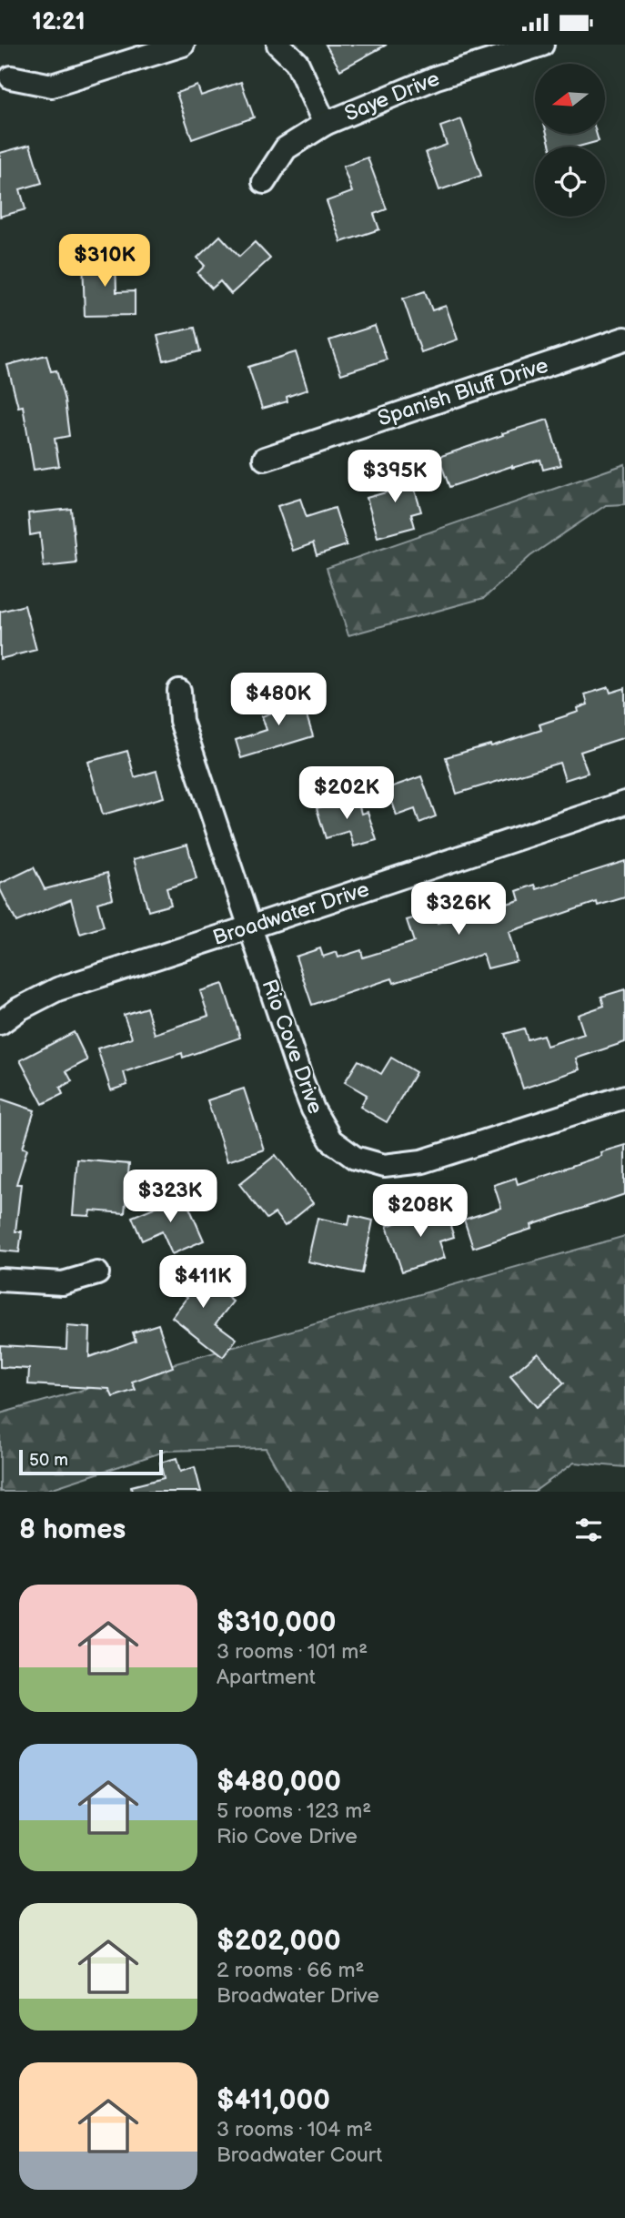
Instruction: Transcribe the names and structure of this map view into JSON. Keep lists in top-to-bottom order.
{
  "streets": {
    "street": [
      "Saye Drive",
      "Spanish Bluff Drive",
      "Broadwater Drive",
      "Rio Cove Drive"
    ]
  },
  "crossings": [
    ["Broadwater Drive", "Rio Cove Drive"]
  ],
  "scale_bar": "50 m",
  "north": "left",
  "page": {
    "status": "12:21",
    "price": [
      "$310K",
      "$395K",
      "$480K",
      "$202K",
      "$326K",
      "$323K",
      "$208K",
      "$411K"
    ],
    "scale": "50 m",
    "heading": "8 homes",
    "list": [
      {
        "name": "$310,000",
        "note": "3 rooms · 101 m² · Apartment"
      },
      {
        "name": "$480,000",
        "note": "5 rooms · 123 m² · Rio Cove Drive"
      },
      {
        "name": "$202,000",
        "note": "2 rooms · 66 m² · Broadwater Drive"
      },
      {
        "name": "$411,000",
        "note": "3 rooms · 104 m² · Broadwater Court"
      }
    ]
  }
}
